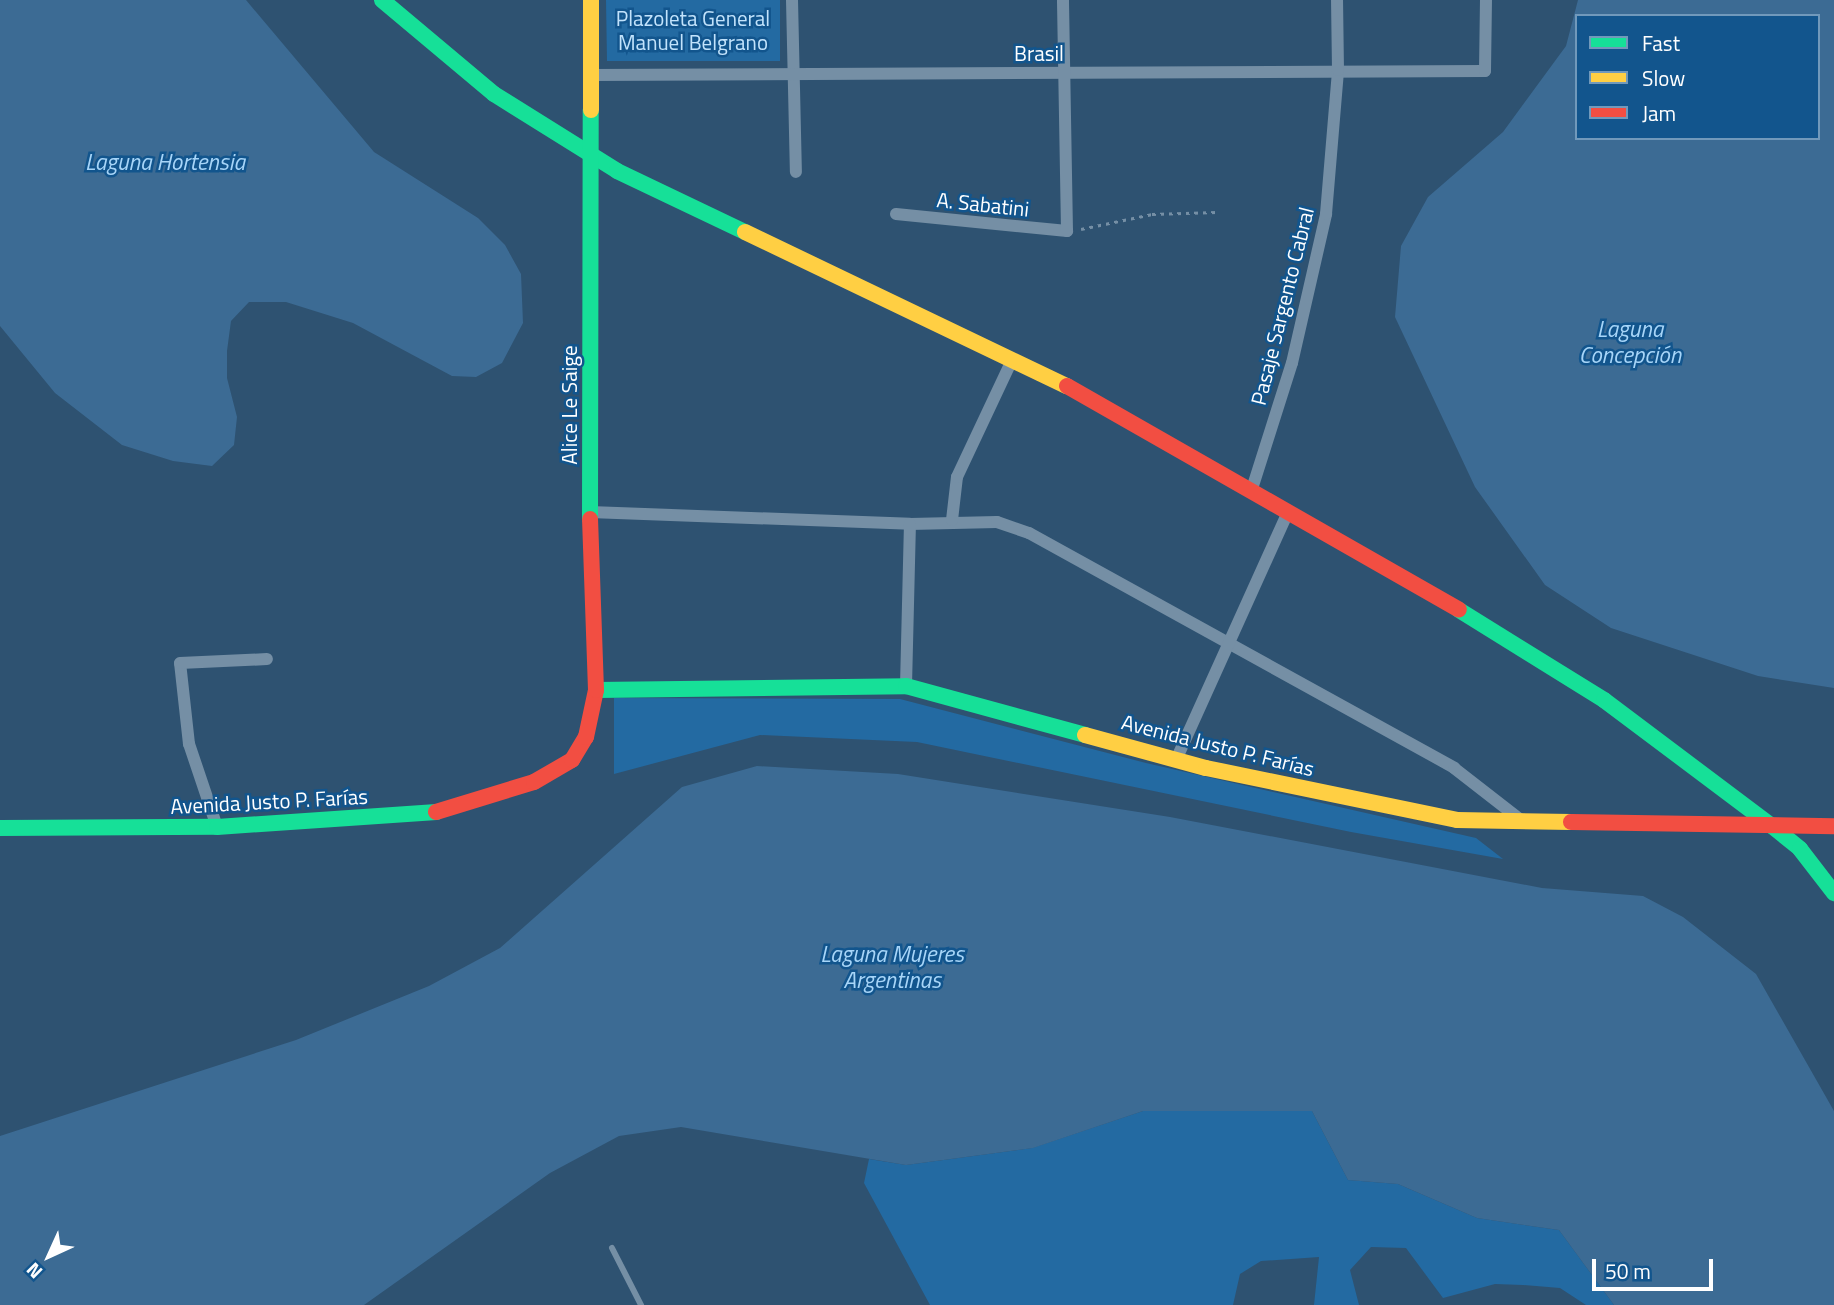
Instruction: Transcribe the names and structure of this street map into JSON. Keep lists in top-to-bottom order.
{
  "streets": {
    "street": [
      "Brasil",
      "A. Sabatini",
      "Pasaje Sargento Cabral",
      "Alice Le Saige",
      "Avenida Justo P. Farías"
    ]
  },
  "crossings": [
    ["Brasil", "Pasaje Sargento Cabral"],
    ["Brasil", "Alice Le Saige"],
    ["Alice Le Saige", "Avenida Justo P. Farías"]
  ],
  "water": ["Laguna Hortensia", "Laguna Concepción", "Laguna Mujeres Argentinas"],
  "parks": ["Plazoleta General Manuel Belgrano"],
  "legend": ["Fast", "Slow", "Jam"],
  "scale_bar": "50 m",
  "north": "bottom left"
}
